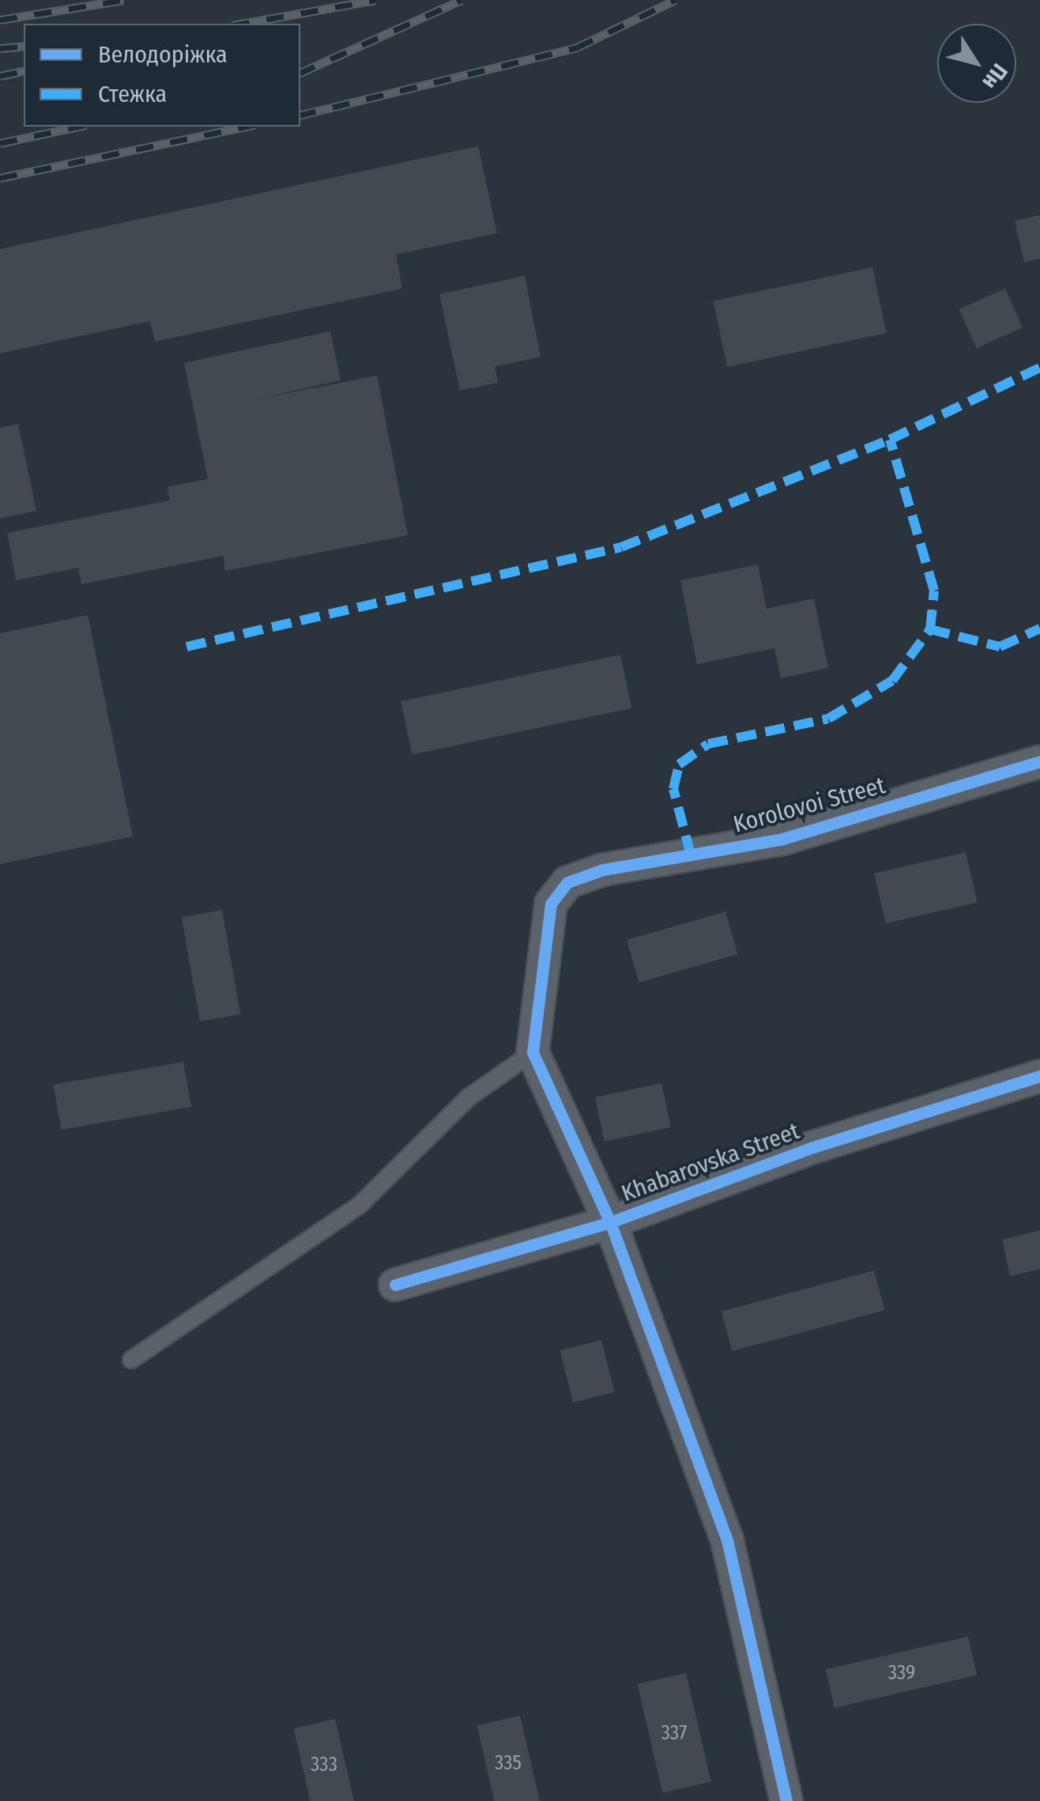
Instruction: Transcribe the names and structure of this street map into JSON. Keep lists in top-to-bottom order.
{
  "streets": {
    "street": ["Korolovoi Street", "Khabarovska Street"]
  },
  "house_numbers": [
    "339",
    "337",
    "335",
    "333"
  ],
  "legend": ["Велодоріжка", "Стежка"],
  "north": "bottom right"
}
